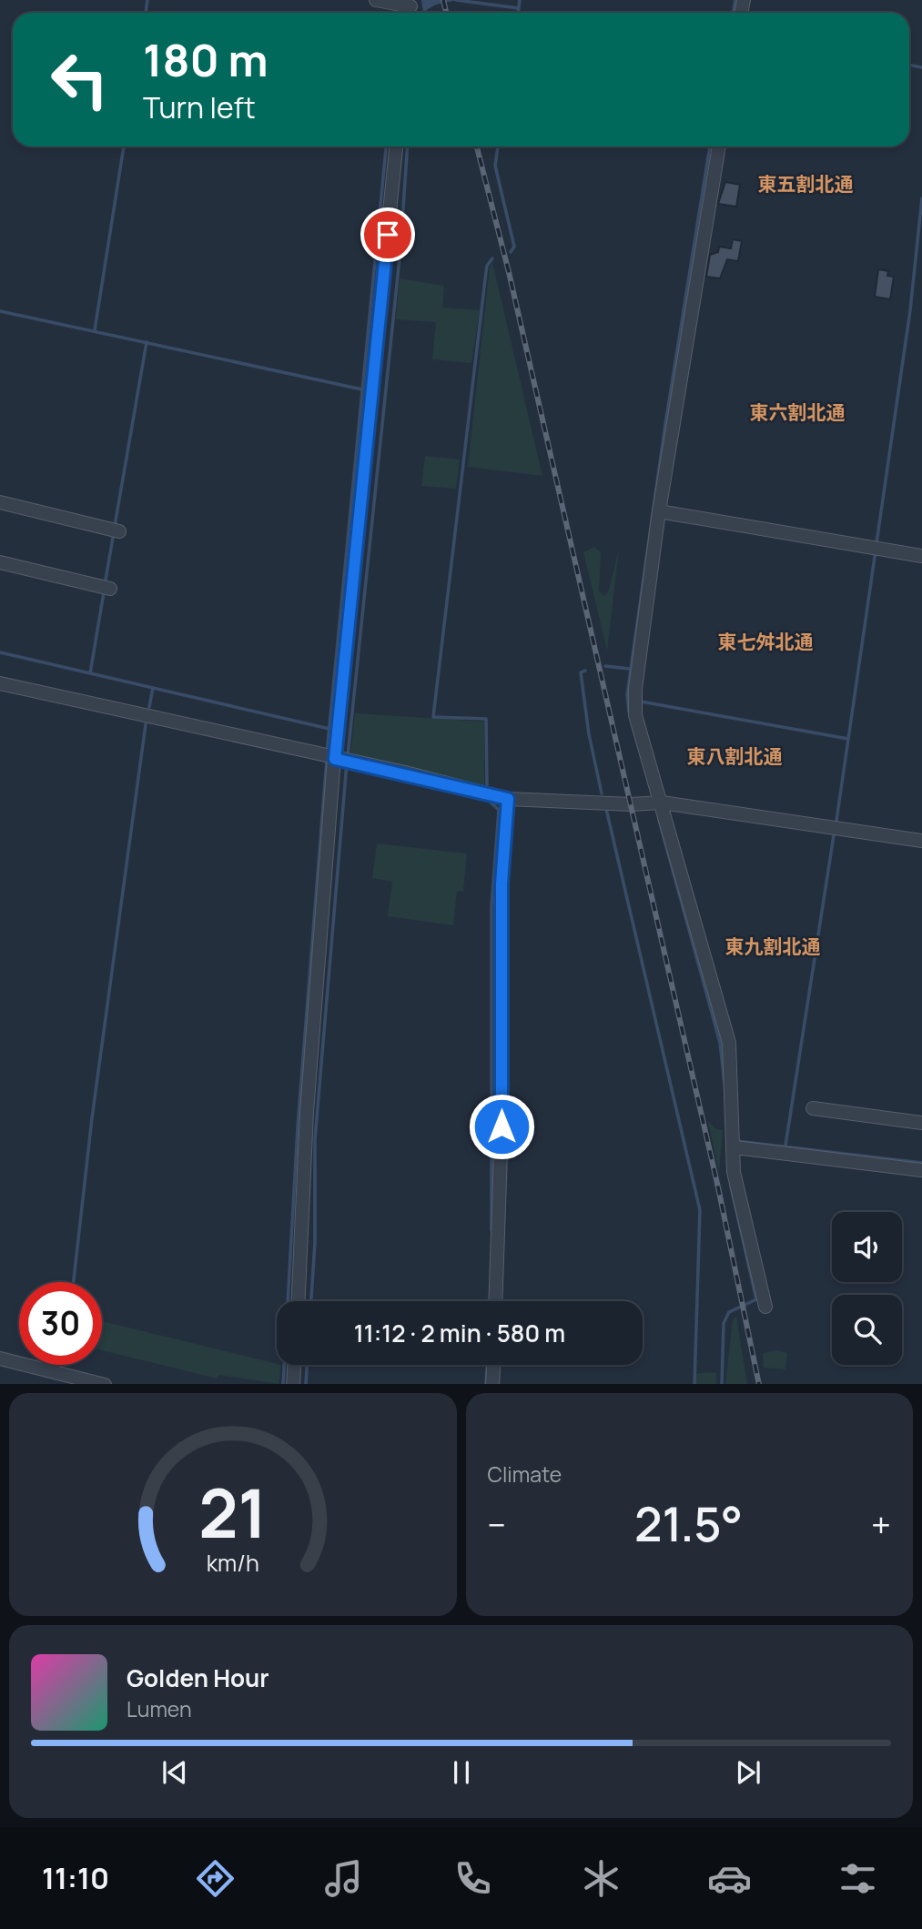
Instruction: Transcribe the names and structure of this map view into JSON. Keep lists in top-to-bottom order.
{
  "districts": [
    "東五割北通",
    "東六割北通",
    "東七舛北通",
    "東八割北通",
    "東九割北通"
  ],
  "page": {
    "turn": ["180 m", "Turn left"],
    "limit": "30",
    "trip": "11:12 · 2 min · 580 m",
    "tile": "Climate",
    "heat": ["−", "21.5°", "+"],
    "song": ["Golden Hour", "Lumen"],
    "tabs": "11:10",
    "gauge": ["21", "km/h"]
  }
}
